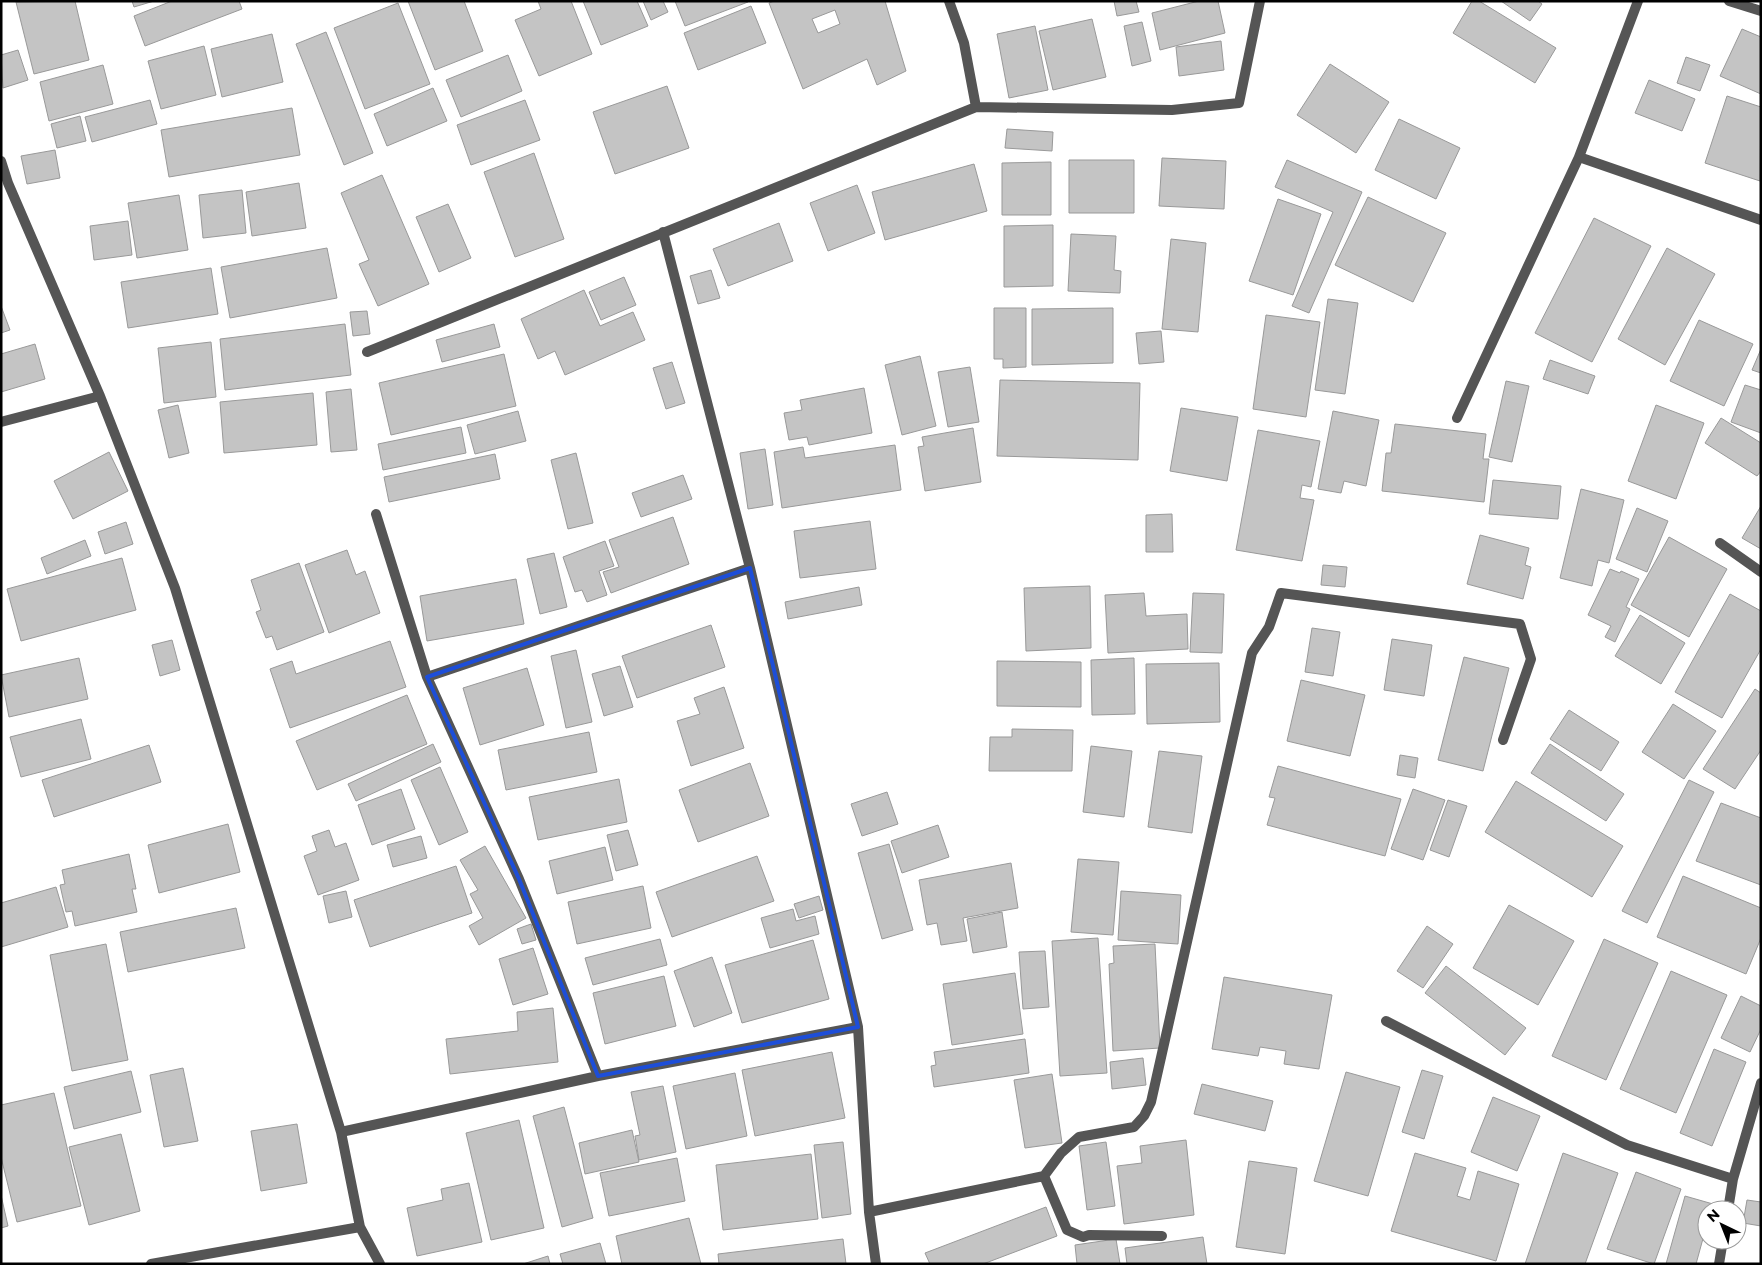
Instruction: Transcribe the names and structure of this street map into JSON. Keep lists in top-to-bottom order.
{
  "north": "top left"
}
